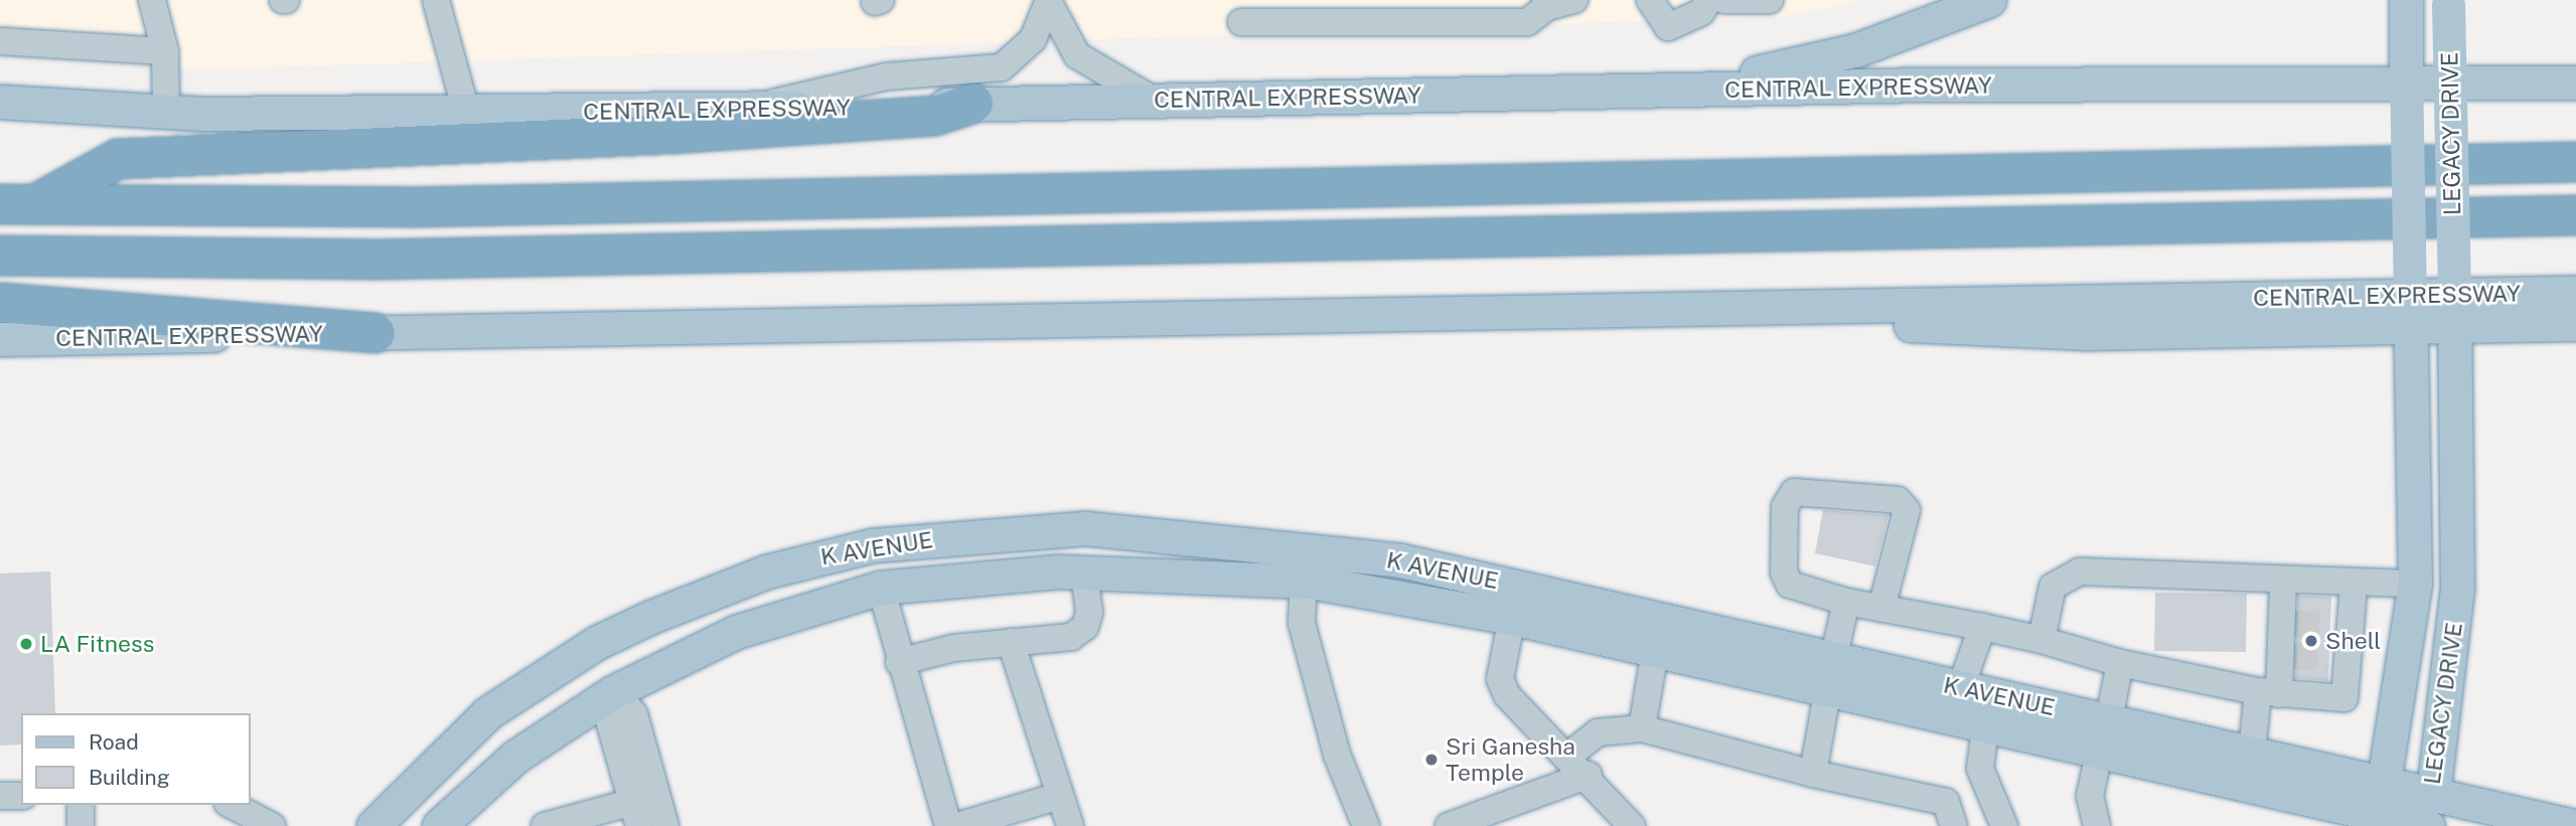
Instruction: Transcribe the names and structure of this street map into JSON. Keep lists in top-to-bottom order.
{
  "streets": {
    "main road": ["CENTRAL EXPRESSWAY", "LEGACY DRIVE", "K AVENUE"]
  },
  "crossings": [
    ["LEGACY DRIVE", "K AVENUE"]
  ],
  "places": ["Shell", "LA Fitness", "Sri Ganesha Temple"],
  "legend": ["Road", "Building"]
}
